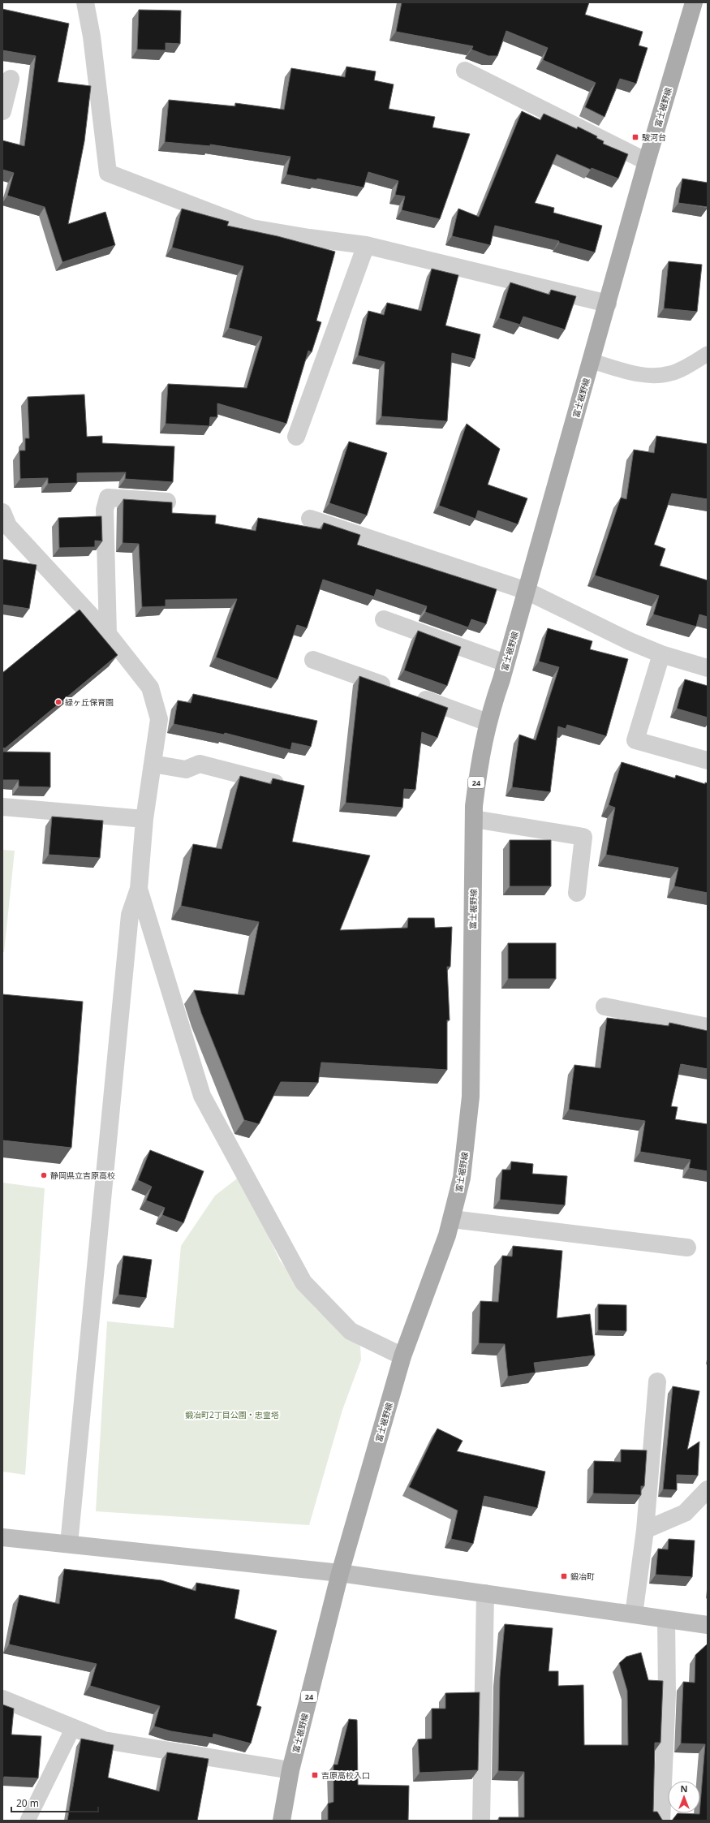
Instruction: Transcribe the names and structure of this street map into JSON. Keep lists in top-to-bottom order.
{
  "streets": {
    "main road": ["富士裾野線", "24"]
  },
  "parks": ["鍛冶町2丁目公園・忠霊塔"],
  "places": {
    "transit": ["駿河台", "鍛冶町", "吉原高校入口"],
    "other": ["緑ヶ丘保育園", "静岡県立吉原高校"]
  },
  "scale_bar": "20 m",
  "north": "top"
}
